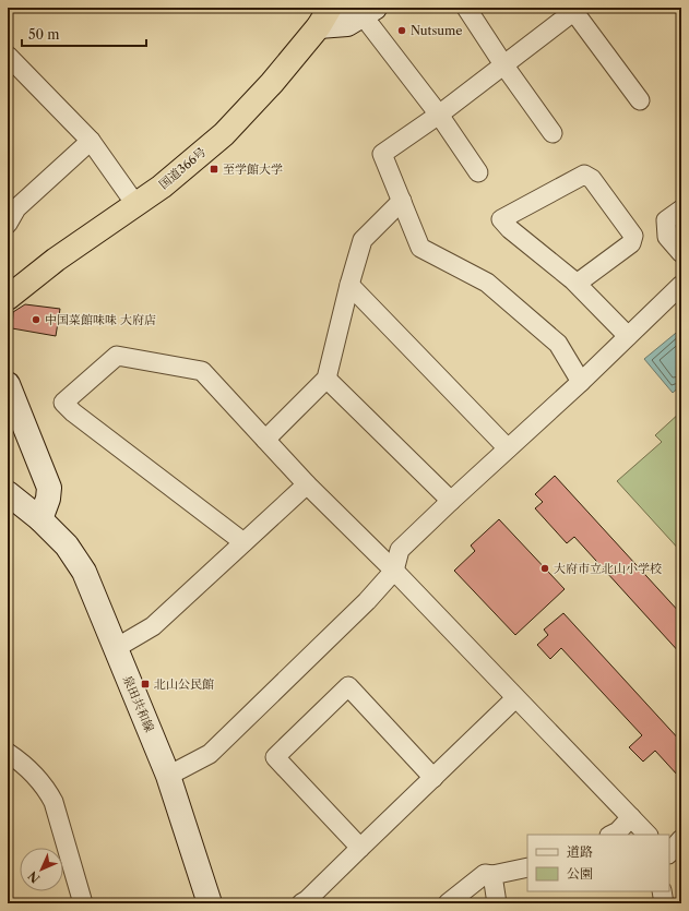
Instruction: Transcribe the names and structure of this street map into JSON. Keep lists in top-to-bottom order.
{
  "streets": {
    "highway": ["国道366号"],
    "main road": ["泉田共和線"]
  },
  "places": {
    "other": ["Nutsume", "中国菜館味味 大府店", "大府市立北山小学校"],
    "transit": ["至学館大学", "北山公民館"]
  },
  "legend": ["道路", "公園"],
  "scale_bar": "50 m",
  "north": "bottom left"
}
